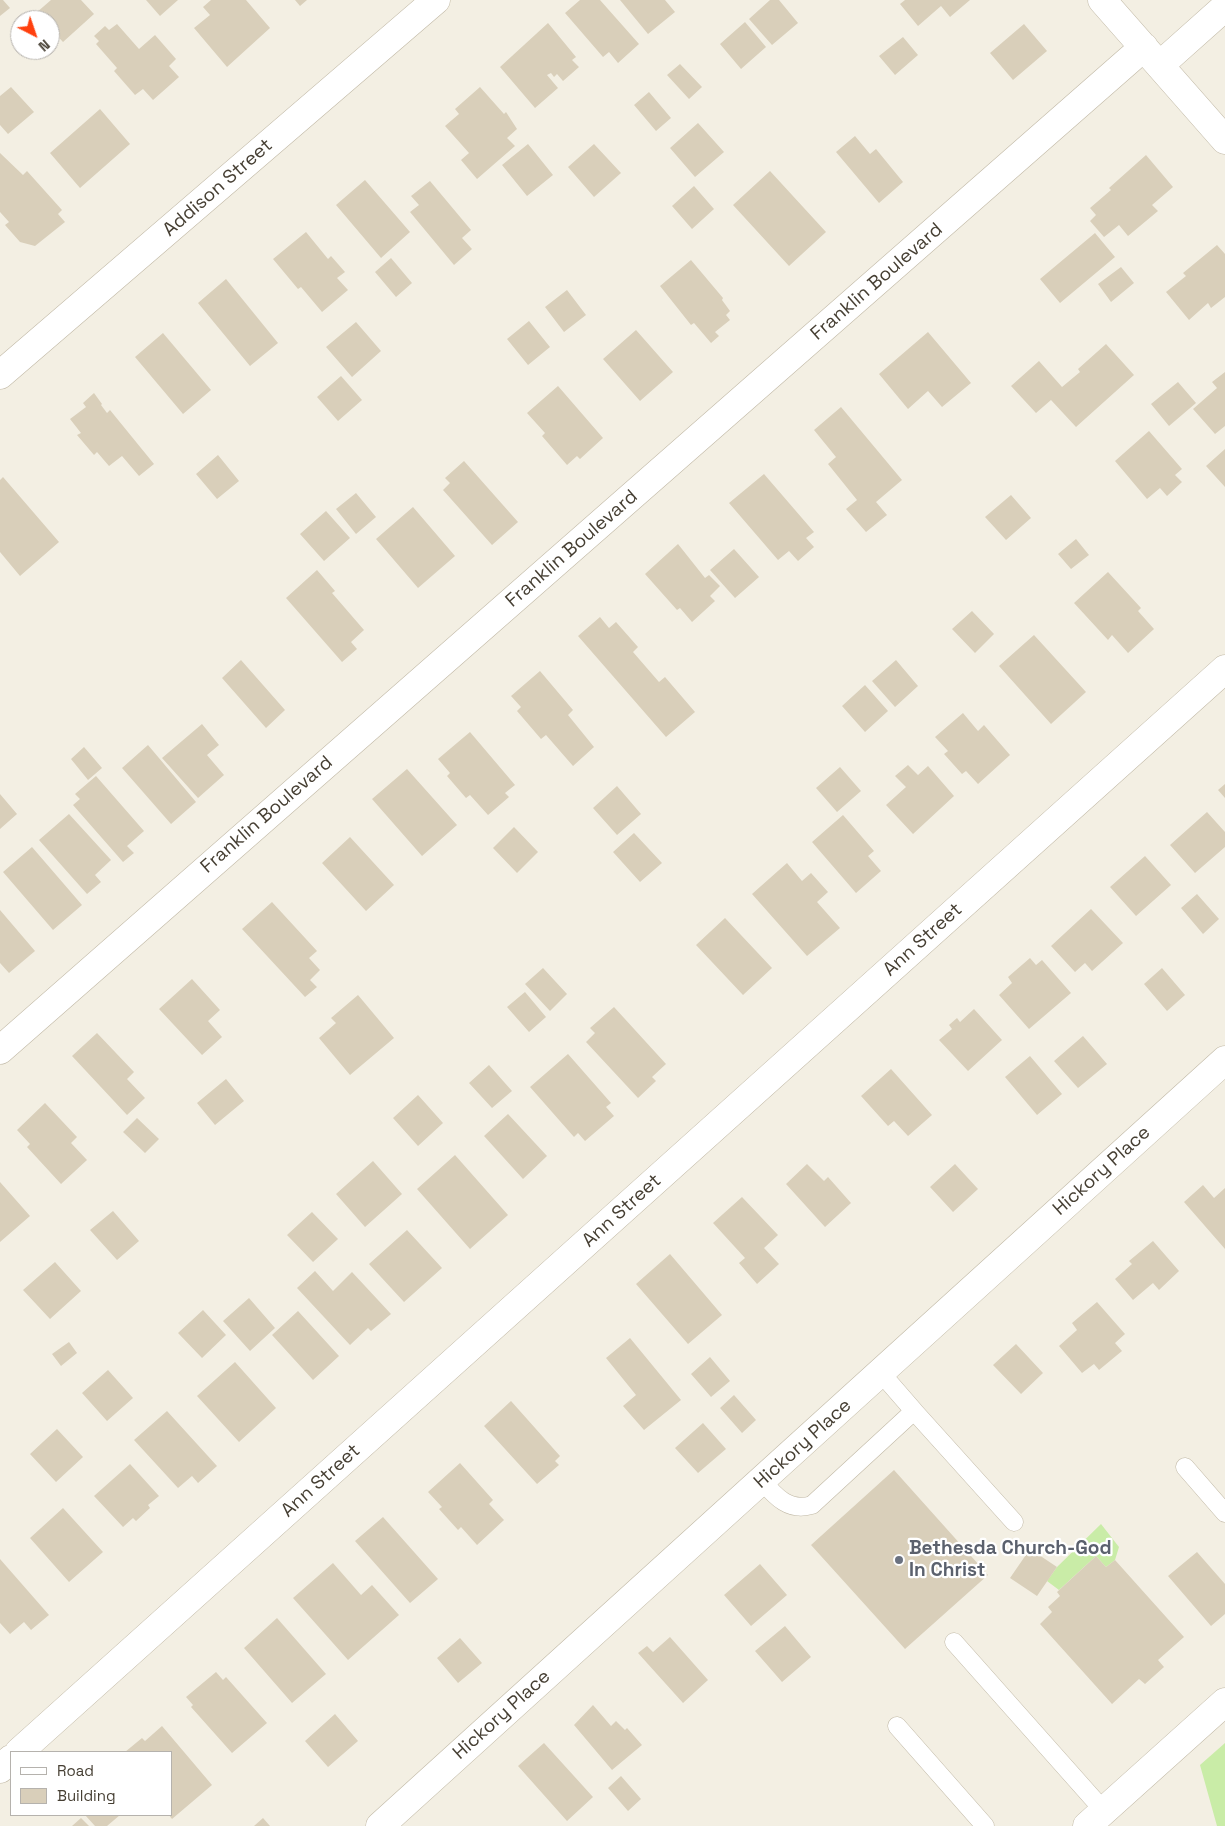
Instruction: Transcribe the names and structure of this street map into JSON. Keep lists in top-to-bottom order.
{
  "streets": {
    "street": [
      "Addison Street",
      "Franklin Boulevard",
      "Ann Street",
      "Hickory Place"
    ]
  },
  "places": ["Bethesda Church-God In Christ"],
  "legend": ["Road", "Building"],
  "north": "bottom right"
}
